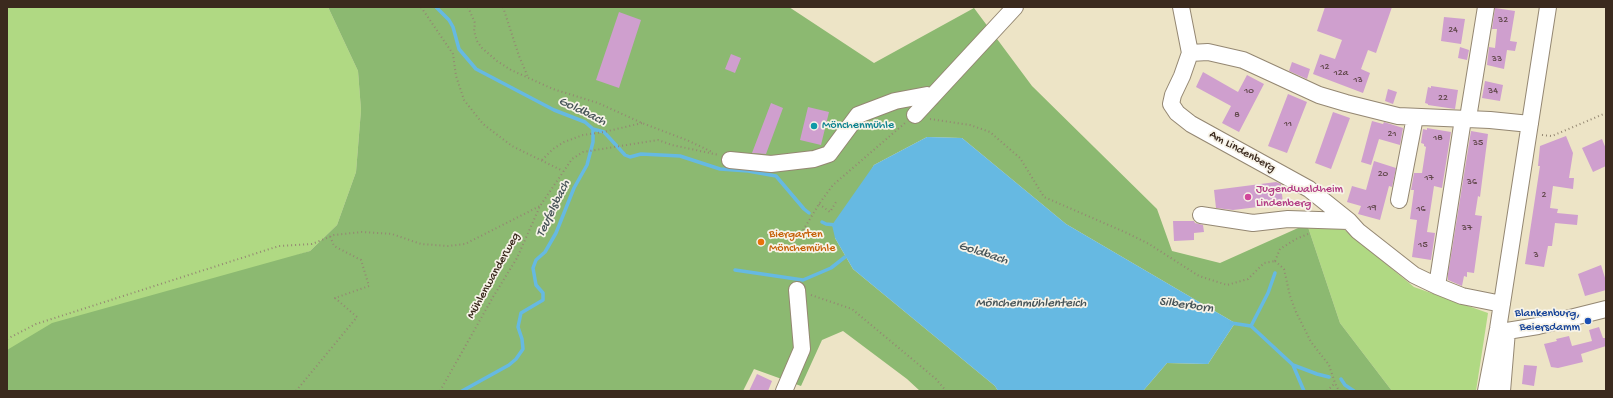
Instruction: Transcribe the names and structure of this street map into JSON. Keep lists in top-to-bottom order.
{
  "streets": {
    "street": ["Am Lindenberg"],
    "path": ["Mühlenwanderweg"]
  },
  "water": [
    "Goldbach",
    "Teufelsbach",
    "Mönchenmühlenteich",
    "Silberborn"
  ],
  "places": [
    "Mönchenmühle",
    "Jugendwaldheim Lindenberg",
    "Biergarten Mönchemühle",
    "Blankenburg, Beiersdamm"
  ],
  "house_numbers": [
    "32",
    "24",
    "33",
    "12",
    "12a",
    "13",
    "10",
    "34",
    "22",
    "8",
    "11",
    "21",
    "18",
    "35",
    "20",
    "17",
    "36",
    "2",
    "19",
    "16",
    "37",
    "15",
    "3"
  ]
}
